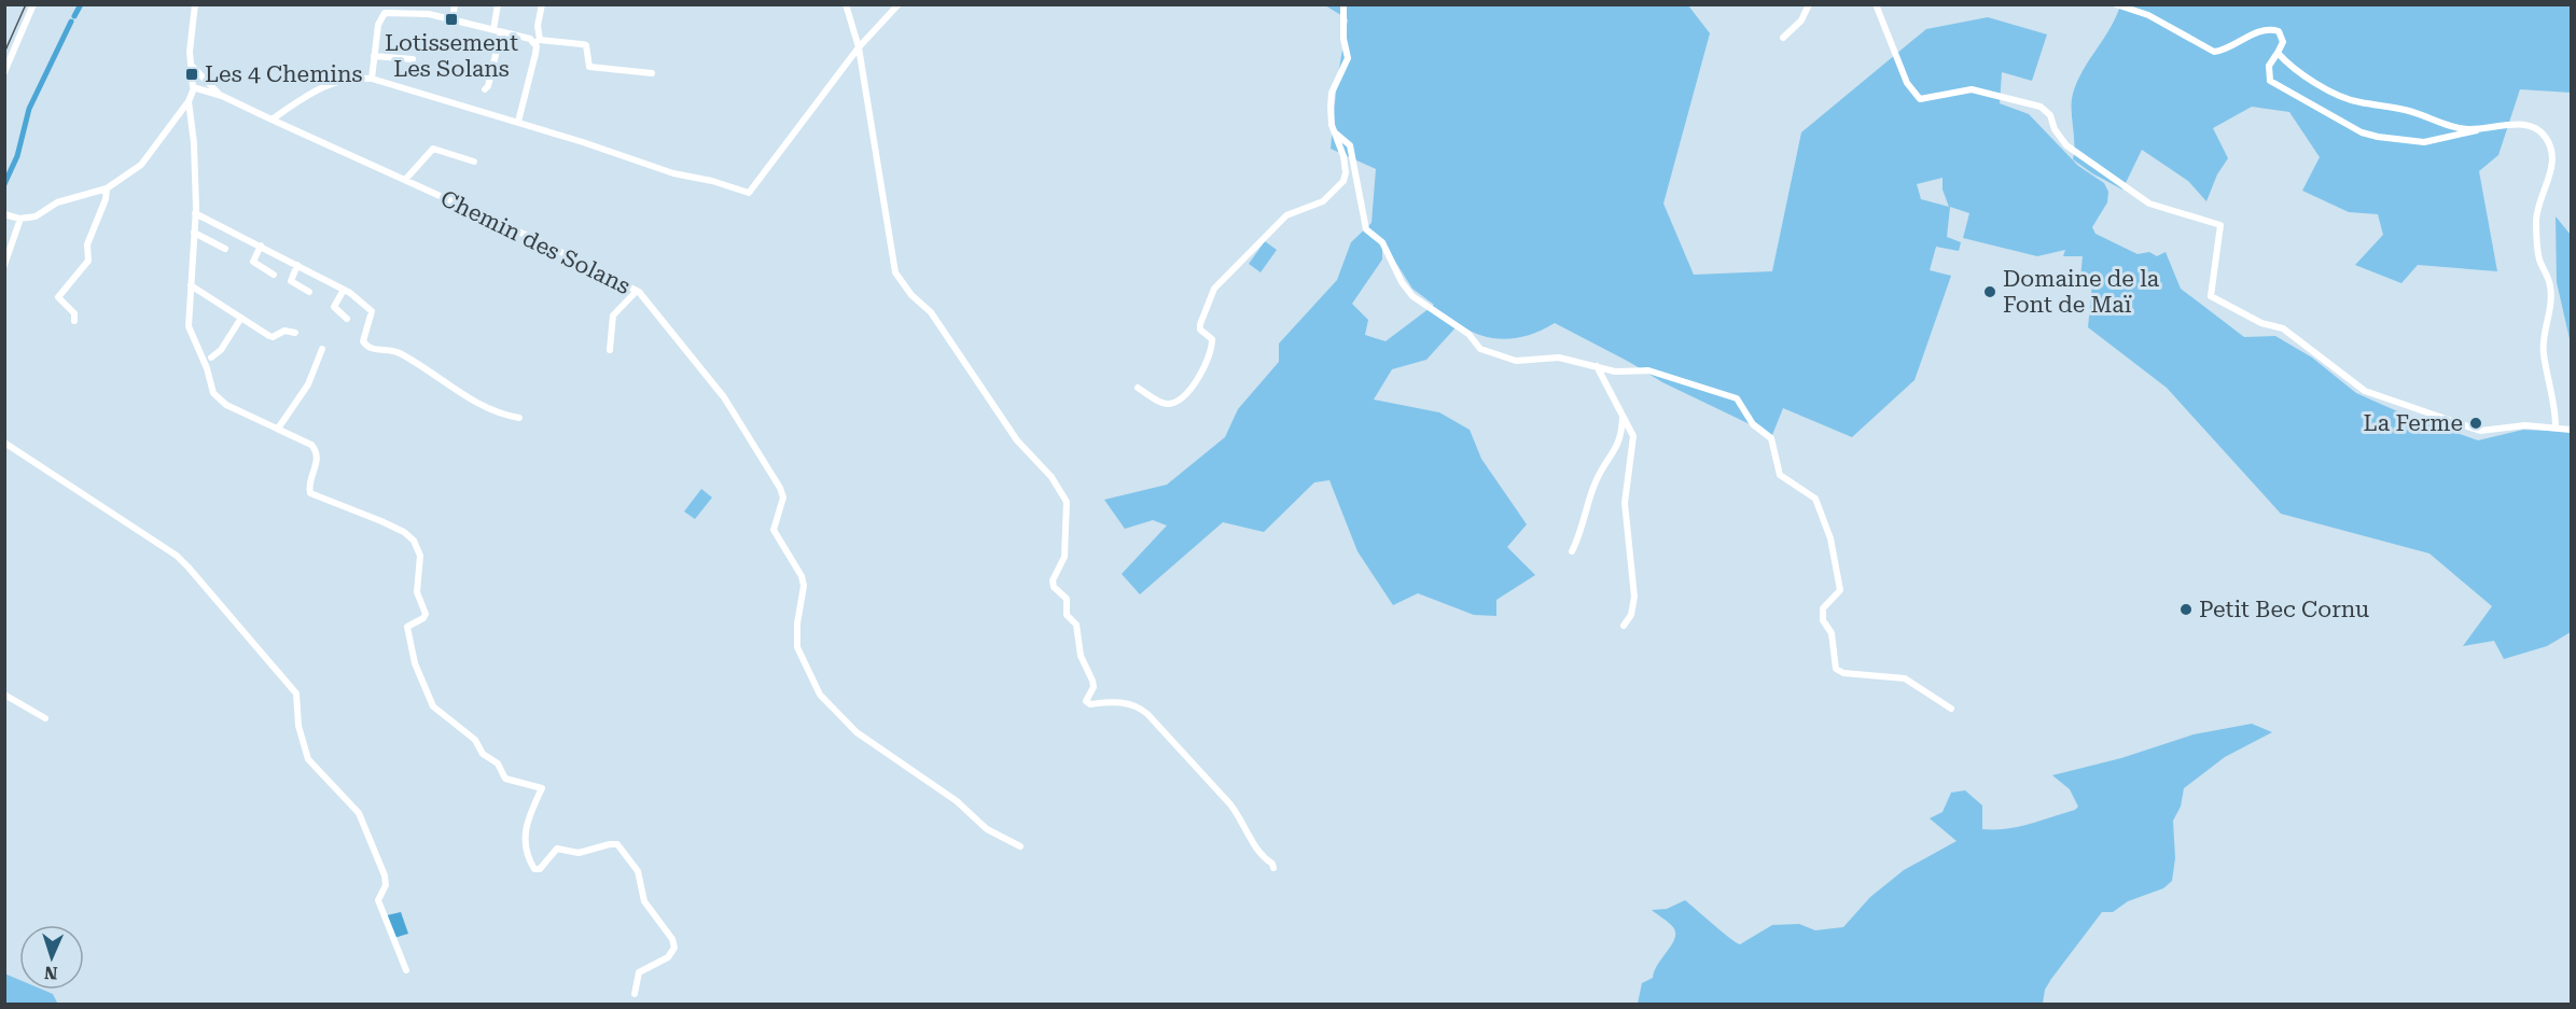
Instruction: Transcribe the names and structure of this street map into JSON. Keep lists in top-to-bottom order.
{
  "streets": {
    "street": ["Chemin des Solans"]
  },
  "places": {
    "transit": ["Lotissement Les Solans", "Les 4 Chemins"],
    "other": ["Domaine de la Font de Maï", "La Ferme", "Petit Bec Cornu"]
  },
  "north": "bottom"
}
